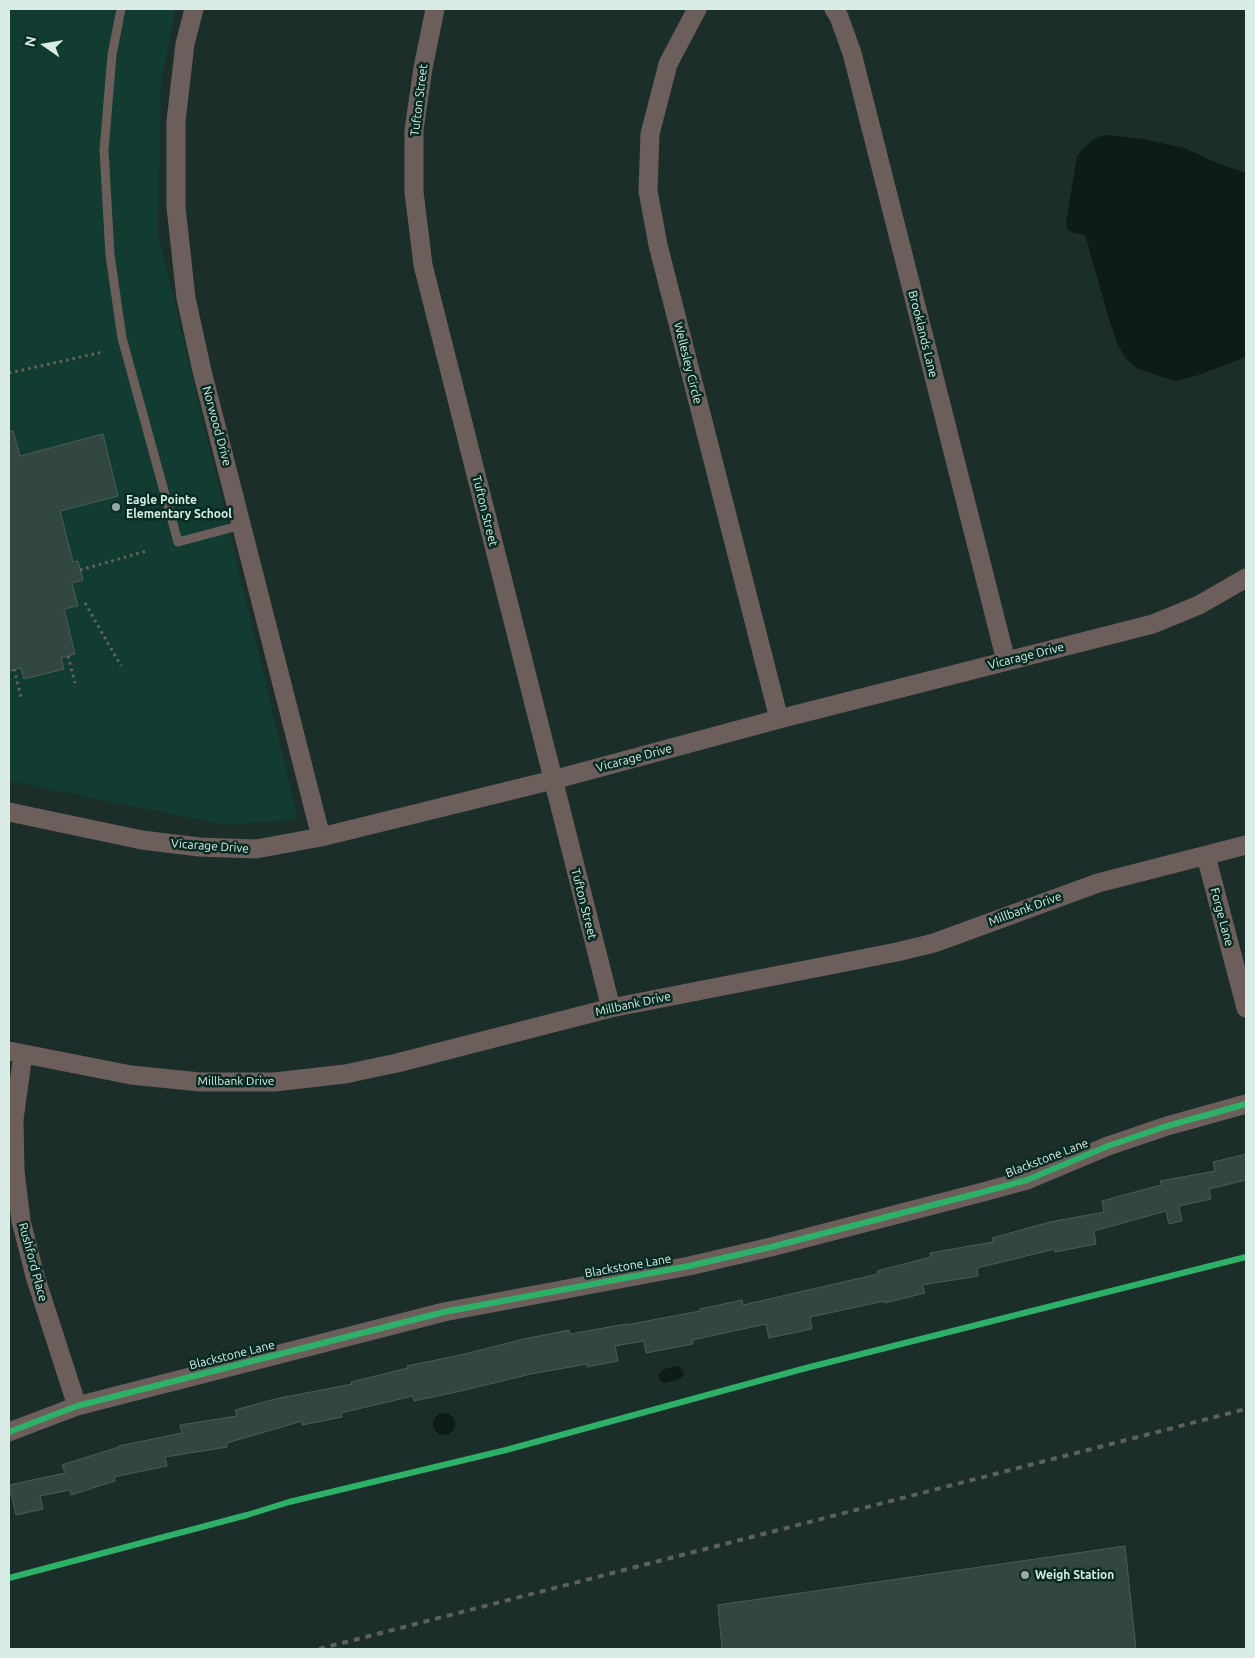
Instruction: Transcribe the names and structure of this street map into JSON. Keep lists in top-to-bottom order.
{
  "streets": {
    "street": [
      "Tufton Street",
      "Brooklands Lane",
      "Wellesley Circle",
      "Norwood Drive",
      "Vicarage Drive",
      "Millbank Drive",
      "Forge Lane",
      "Blackstone Lane",
      "Rushford Place"
    ]
  },
  "crossings": [
    ["Tufton Street", "Vicarage Drive"],
    ["Tufton Street", "Millbank Drive"],
    ["Brooklands Lane", "Vicarage Drive"],
    ["Wellesley Circle", "Vicarage Drive"],
    ["Norwood Drive", "Vicarage Drive"],
    ["Millbank Drive", "Forge Lane"],
    ["Millbank Drive", "Rushford Place"],
    ["Blackstone Lane", "Rushford Place"]
  ],
  "places": ["Eagle Pointe Elementary School", "Weigh Station"],
  "north": "left"
}
